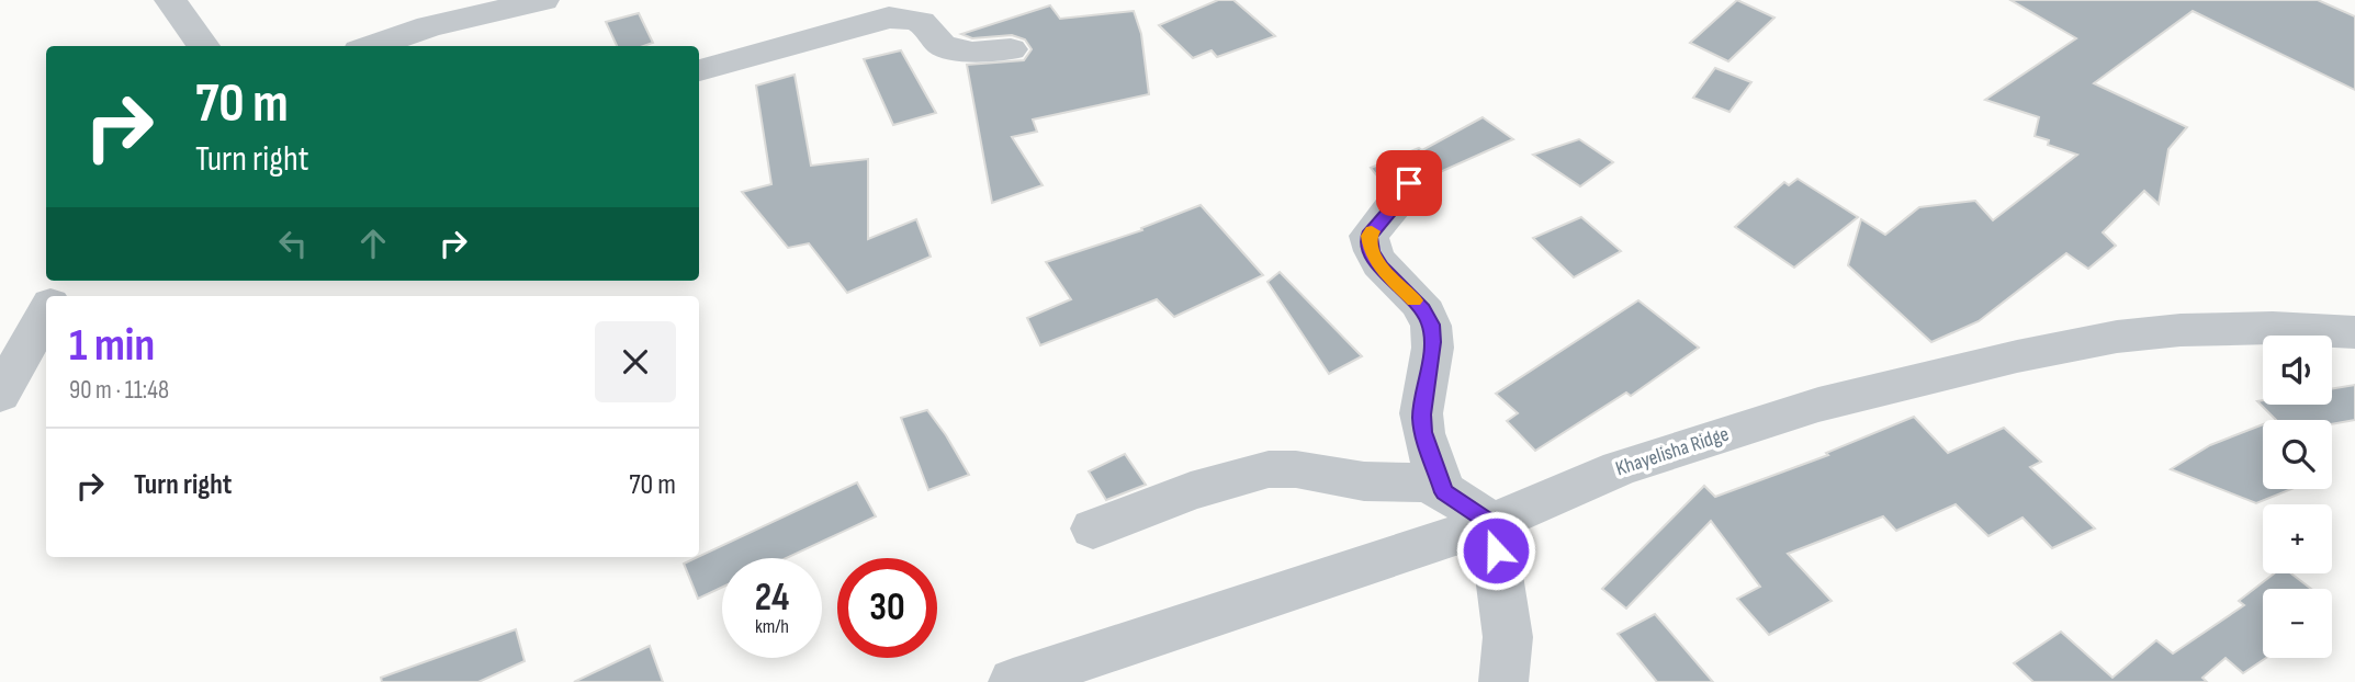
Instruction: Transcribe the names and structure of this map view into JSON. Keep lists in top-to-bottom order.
{
  "streets": {
    "street": ["Khayelisha Ridge"]
  },
  "page": {
    "turn": ["70 m", "Turn right"],
    "heading": ["1 min", "90 m · 11:48"],
    "map_buttons": ["+", "−"],
    "list": [
      {
        "name": "Turn right",
        "value": "70 m"
      }
    ],
    "speed": "24 km/h",
    "limit": "30"
  }
}
